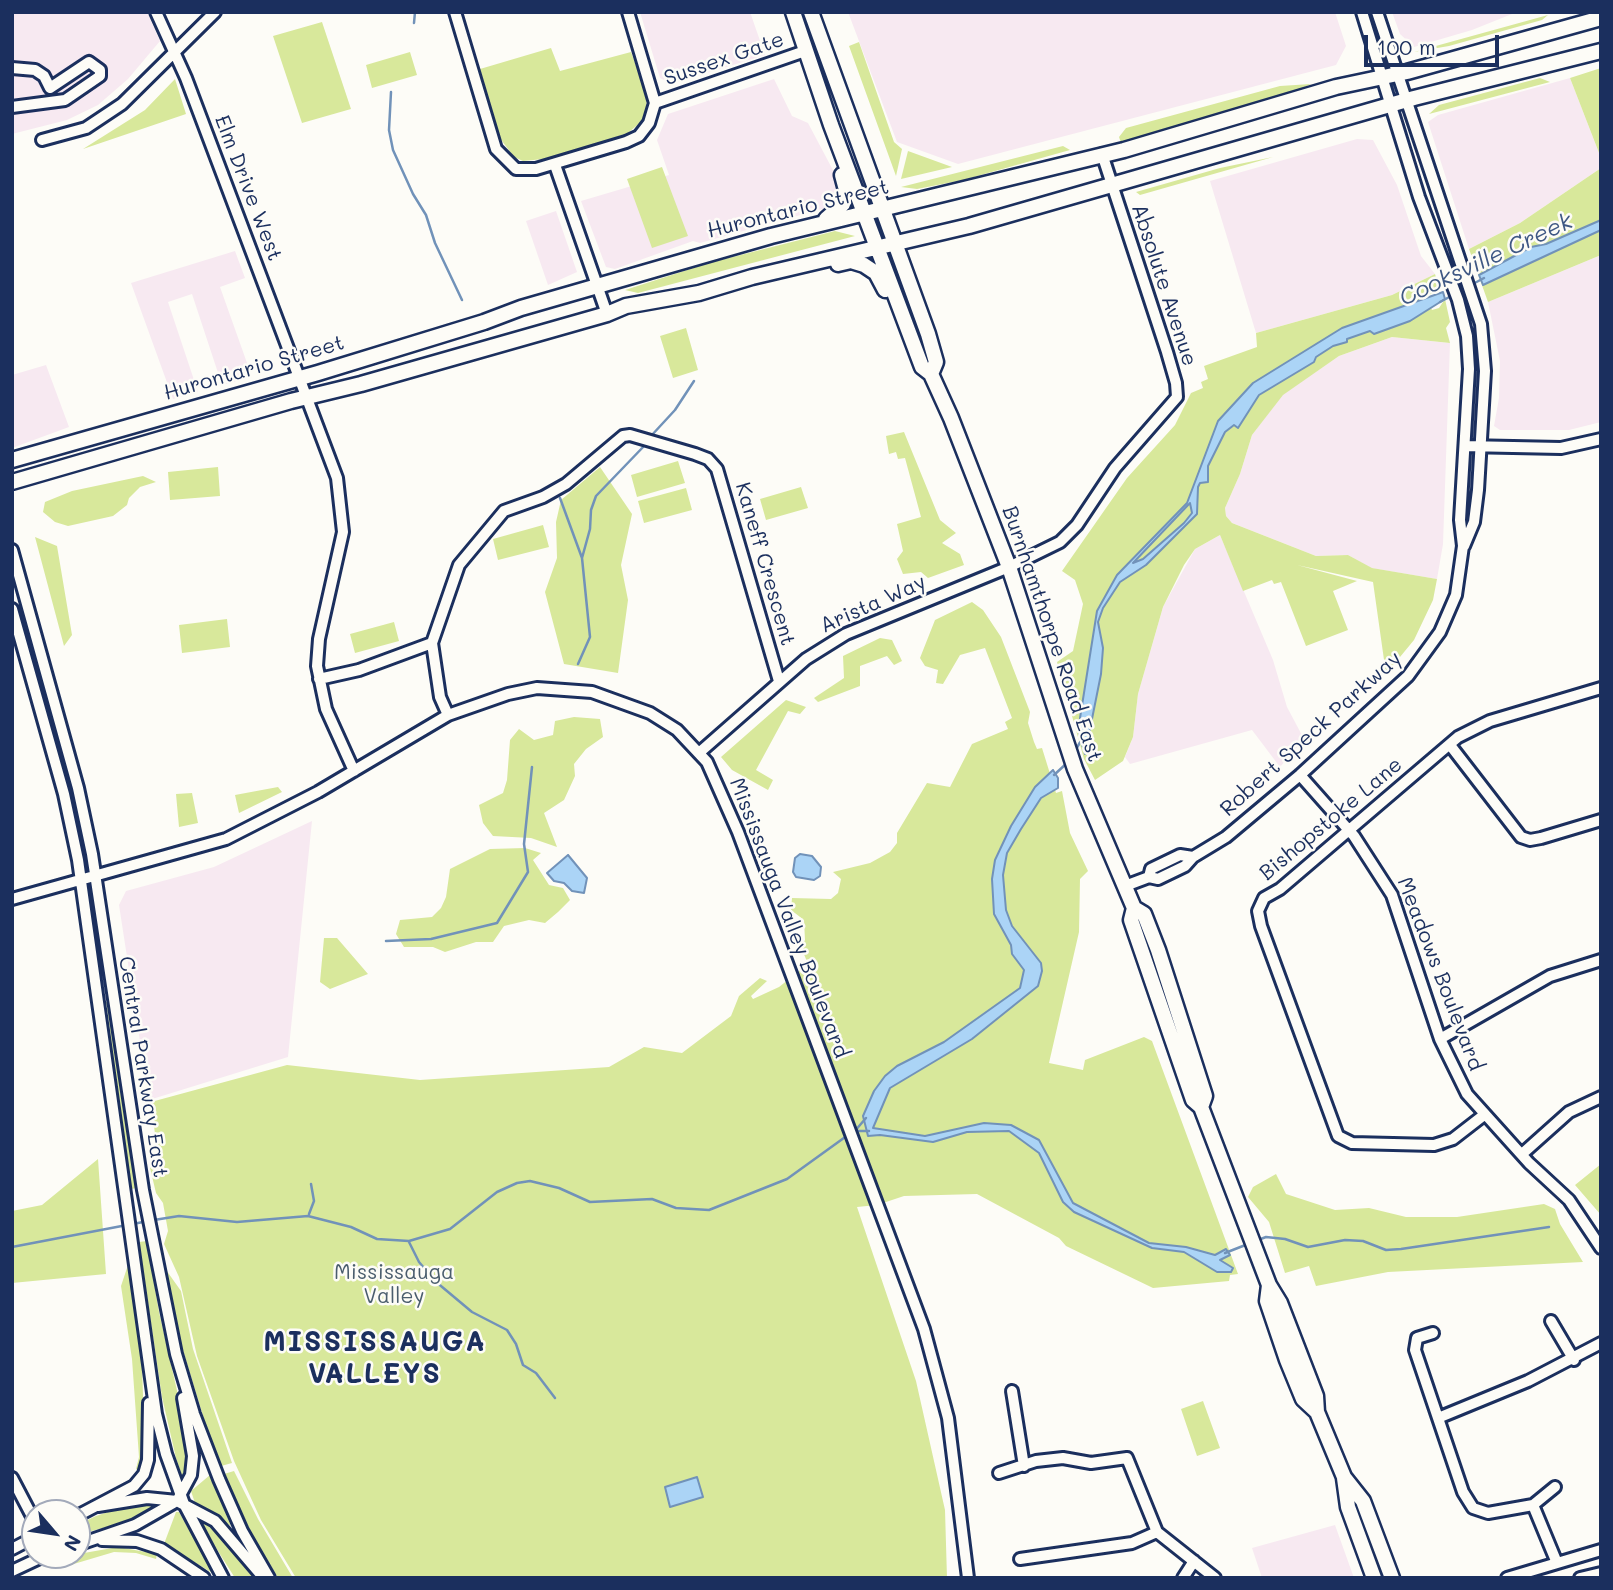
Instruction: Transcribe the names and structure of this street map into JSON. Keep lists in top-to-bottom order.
{
  "streets": {
    "main road": ["Hurontario Street", "Burnhamthorpe Road East"],
    "street": [
      "Sussex Gate",
      "Elm Drive West",
      "Absolute Avenue",
      "Kaneff Crescent",
      "Arista Way",
      "Robert Speck Parkway",
      "Bishopstoke Lane",
      "Mississauga Valley Boulevard",
      "Meadows Boulevard",
      "Central Parkway East"
    ]
  },
  "crossings": [
    ["Elm Drive West", "Hurontario Street"],
    ["Elm Drive West", "Mississauga Valley Boulevard"],
    ["Hurontario Street", "Absolute Avenue"],
    ["Hurontario Street", "Burnhamthorpe Road East"],
    ["Hurontario Street", "Robert Speck Parkway"],
    ["Absolute Avenue", "Arista Way"],
    ["Absolute Avenue", "Burnhamthorpe Road East"],
    ["Kaneff Crescent", "Arista Way"],
    ["Kaneff Crescent", "Mississauga Valley Boulevard"],
    ["Arista Way", "Burnhamthorpe Road East"],
    ["Arista Way", "Mississauga Valley Boulevard"],
    ["Burnhamthorpe Road East", "Robert Speck Parkway"],
    ["Robert Speck Parkway", "Meadows Boulevard"],
    ["Bishopstoke Lane", "Meadows Boulevard"],
    ["Mississauga Valley Boulevard", "Central Parkway East"]
  ],
  "districts": ["MISSISSAUGA VALLEYS"],
  "water": ["Cooksville Creek"],
  "parks": ["Mississauga Valley"],
  "scale_bar": "100 m",
  "north": "bottom right"
}
